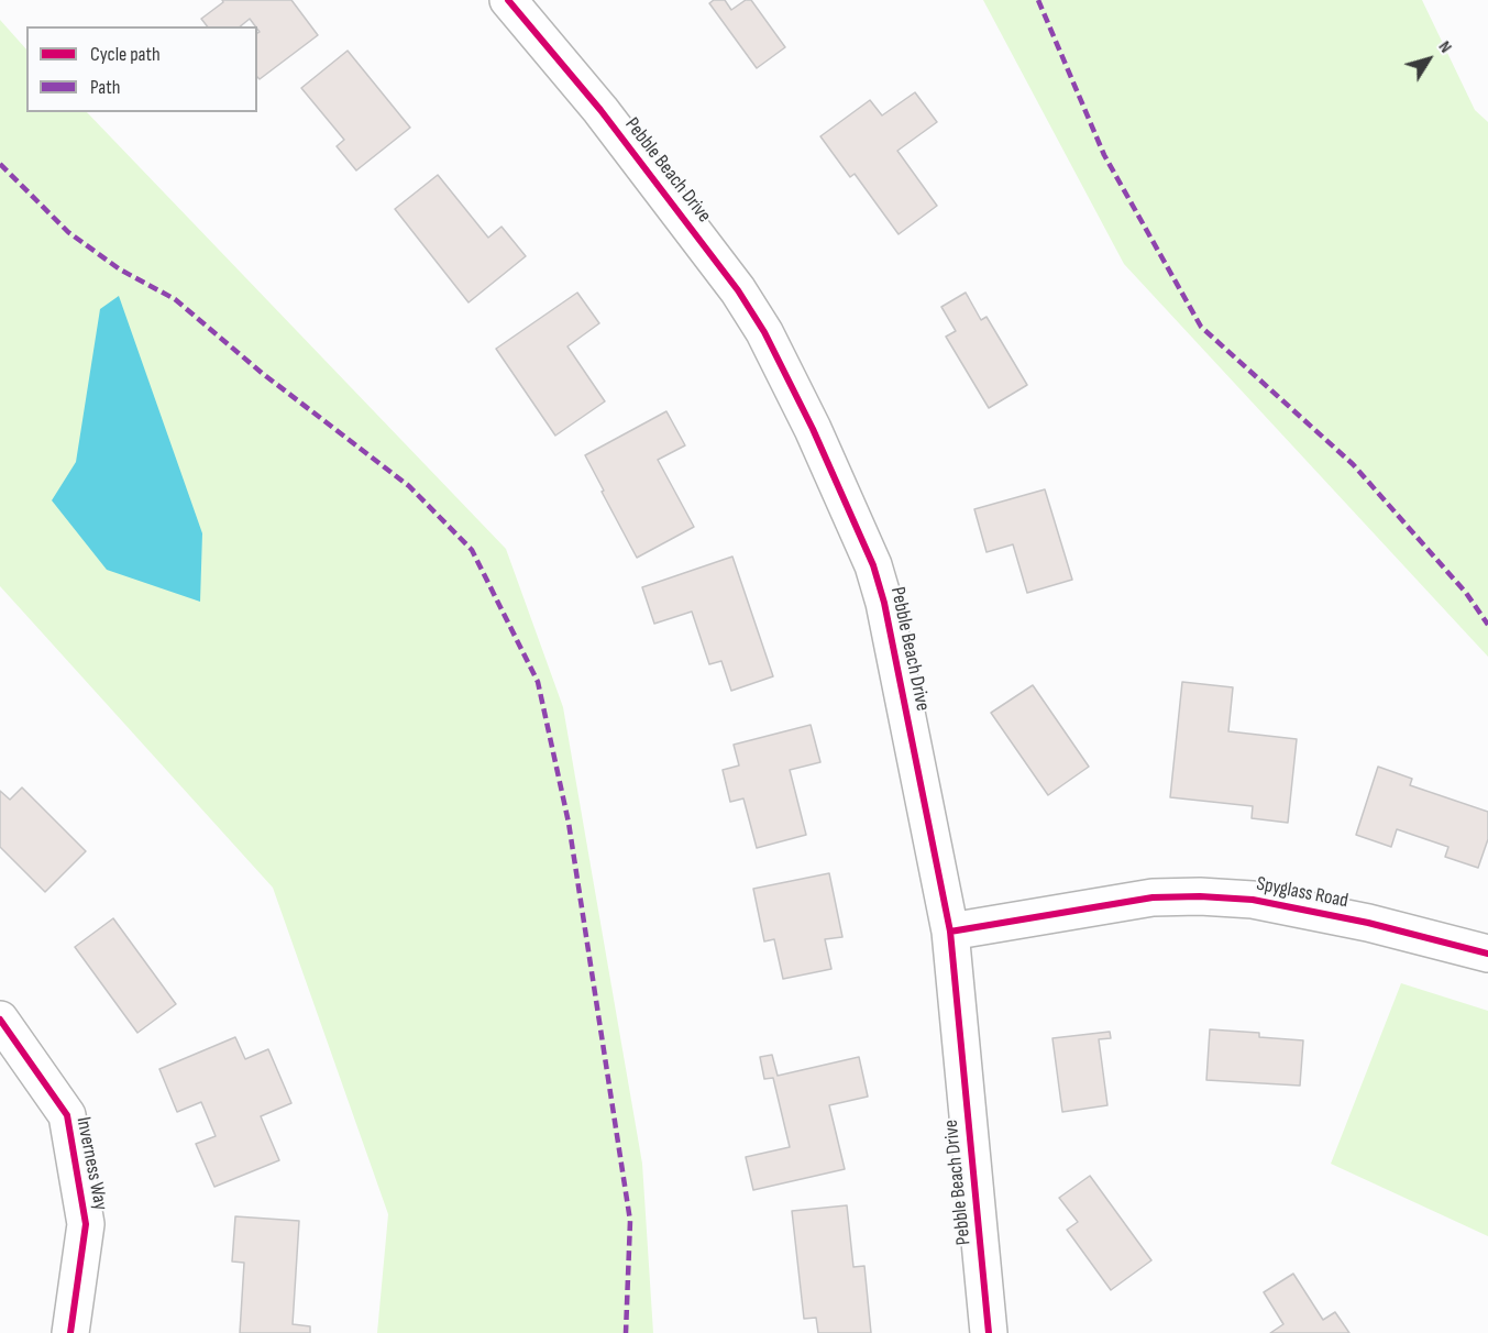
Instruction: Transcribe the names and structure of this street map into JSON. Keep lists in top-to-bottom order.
{
  "streets": {
    "street": ["Pebble Beach Drive", "Spyglass Road", "Inverness Way"]
  },
  "crossings": [
    ["Pebble Beach Drive", "Spyglass Road"]
  ],
  "legend": ["Cycle path", "Path"],
  "north": "top right"
}
